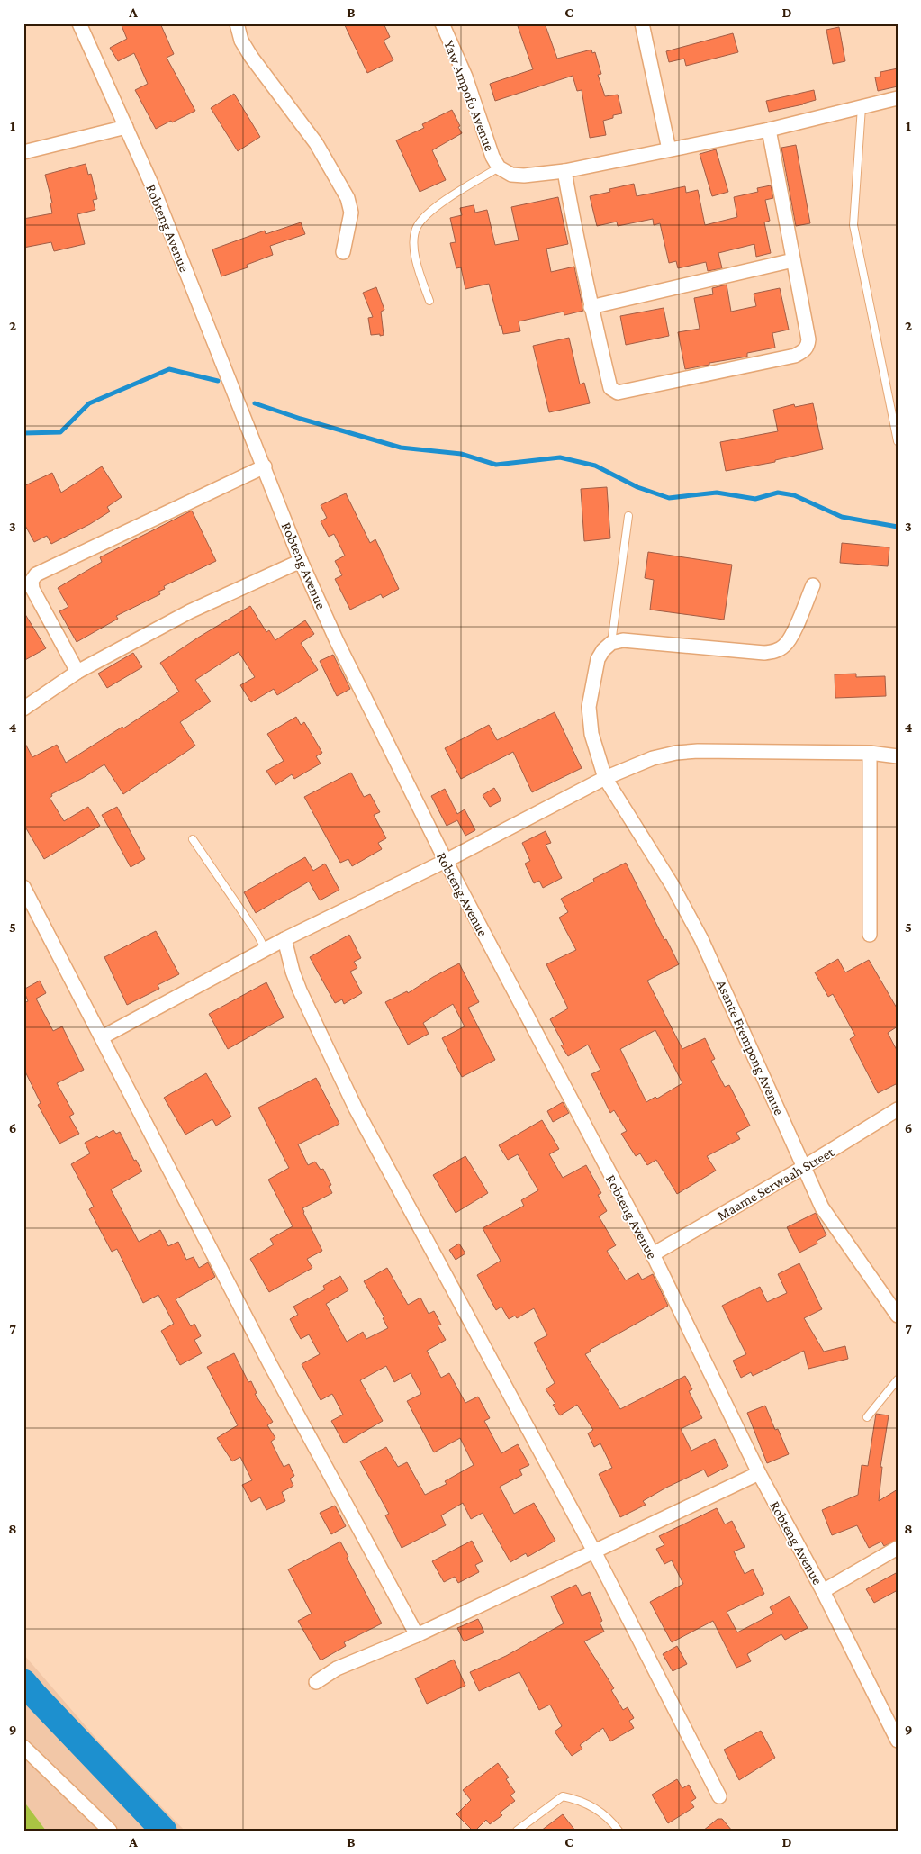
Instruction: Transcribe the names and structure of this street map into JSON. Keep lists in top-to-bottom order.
{
  "streets": {
    "street": [
      "Yaw Ampofo Avenue",
      "Robteng Avenue",
      "Asante Frempong Avenue",
      "Maame Serwaah Street"
    ]
  },
  "crossings": [
    ["Robteng Avenue", "Maame Serwaah Street"],
    ["Asante Frempong Avenue", "Maame Serwaah Street"]
  ],
  "grid": {
    "columns": [
      "A",
      "B",
      "C",
      "D"
    ],
    "rows": [
      "1",
      "2",
      "3",
      "4",
      "5",
      "6",
      "7",
      "8",
      "9"
    ]
  }
}
